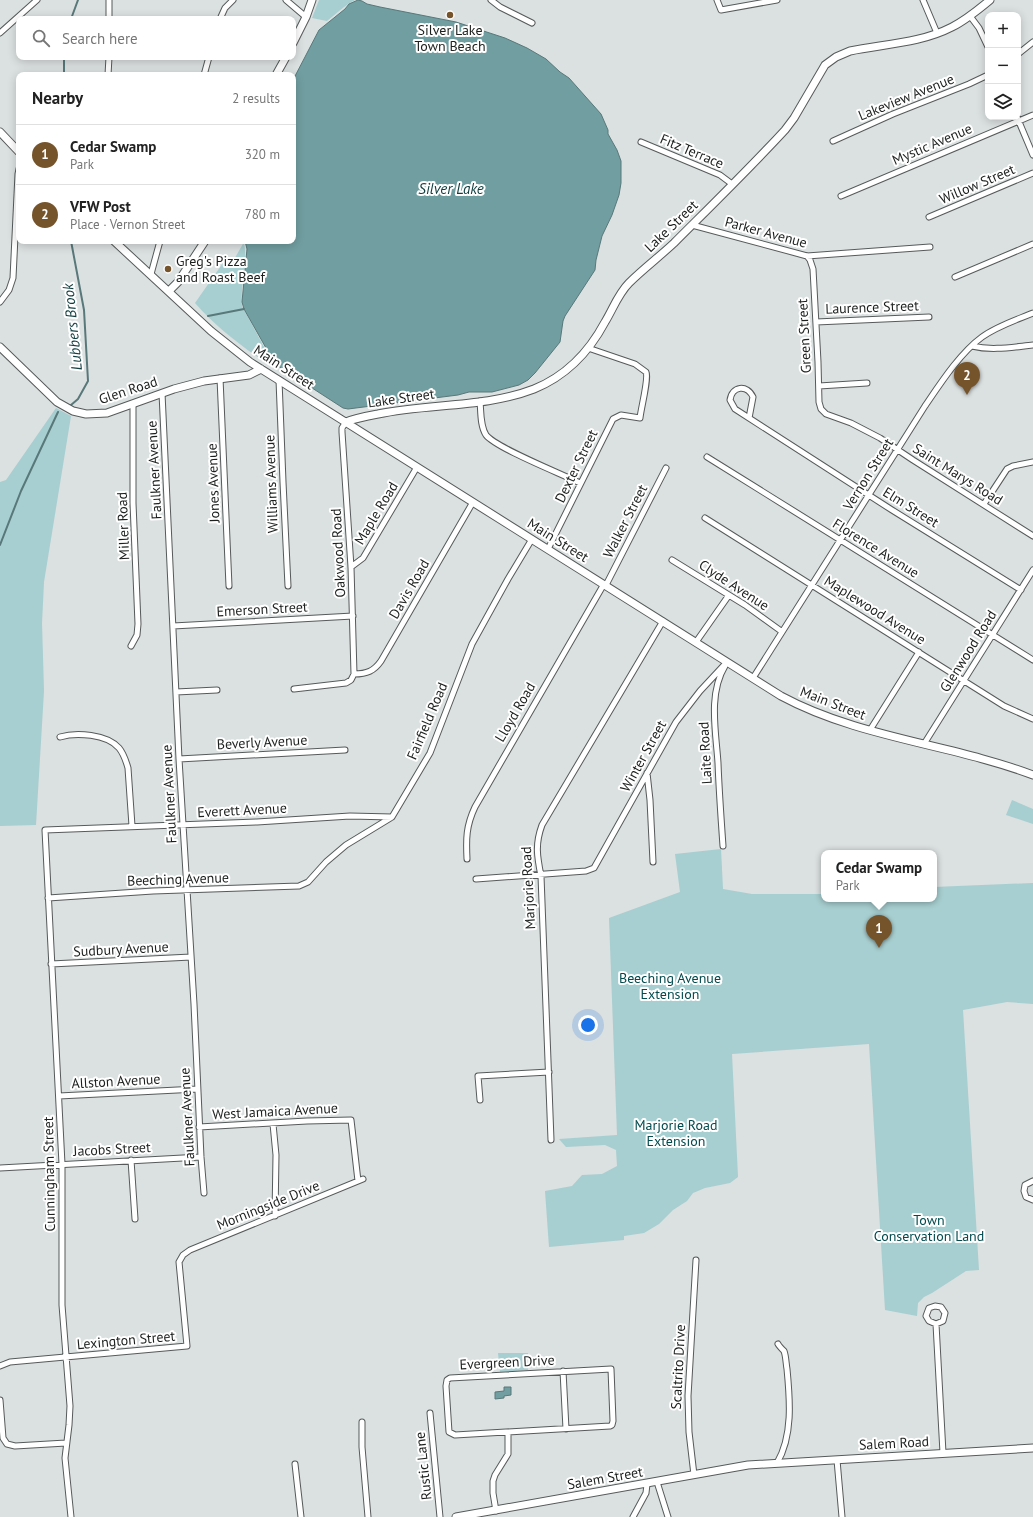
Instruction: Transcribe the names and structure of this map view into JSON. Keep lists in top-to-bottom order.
{
  "streets": {
    "street": [
      "Lakeview Avenue",
      "Mystic Avenue",
      "Fitz Terrace",
      "Willow Street",
      "Lake Street",
      "Parker Avenue",
      "Laurence Street",
      "Green Street",
      "Main Street",
      "Glen Road",
      "Dexter Street",
      "Faulkner Avenue",
      "Vernon Street",
      "Saint Marys Road",
      "Jones Avenue",
      "Williams Avenue",
      "Elm Street",
      "Maple Road",
      "Walker Street",
      "Miller Road",
      "Florence Avenue",
      "Oakwood Road",
      "Clyde Avenue",
      "Davis Road",
      "Emerson Street",
      "Maplewood Avenue",
      "Glenwood Road",
      "Lloyd Road",
      "Fairfield Road",
      "Beverly Avenue",
      "Laite Road",
      "Winter Street",
      "Everett Avenue",
      "Beeching Avenue",
      "Marjorie Road",
      "Sudbury Avenue",
      "Allston Avenue",
      "West Jamaica Avenue",
      "Jacobs Street",
      "Cunningham Street",
      "Morningside Drive",
      "Lexington Street",
      "Evergreen Drive",
      "Scaltrito Drive",
      "Salem Road",
      "Rustic Lane",
      "Salem Street"
    ]
  },
  "crossings": [
    ["Fitz Terrace", "Lake Street"],
    ["Lake Street", "Parker Avenue"],
    ["Lake Street", "Main Street"],
    ["Lake Street", "Dexter Street"],
    ["Lake Street", "Oakwood Road"],
    ["Parker Avenue", "Green Street"],
    ["Laurence Street", "Green Street"],
    ["Green Street", "Saint Marys Road"],
    ["Main Street", "Glen Road"],
    ["Main Street", "Dexter Street"],
    ["Main Street", "Vernon Street"],
    ["Main Street", "Williams Avenue"],
    ["Main Street", "Maple Road"],
    ["Main Street", "Walker Street"],
    ["Main Street", "Oakwood Road"],
    ["Main Street", "Davis Road"],
    ["Main Street", "Glenwood Road"],
    ["Main Street", "Lloyd Road"],
    ["Main Street", "Fairfield Road"],
    ["Main Street", "Laite Road"],
    ["Main Street", "Winter Street"],
    ["Main Street", "Marjorie Road"],
    ["Glen Road", "Faulkner Avenue"],
    ["Glen Road", "Jones Avenue"],
    ["Glen Road", "Miller Road"],
    ["Faulkner Avenue", "Emerson Street"],
    ["Faulkner Avenue", "Beverly Avenue"],
    ["Faulkner Avenue", "Everett Avenue"],
    ["Faulkner Avenue", "Beeching Avenue"],
    ["Faulkner Avenue", "Sudbury Avenue"],
    ["Faulkner Avenue", "Allston Avenue"],
    ["Faulkner Avenue", "West Jamaica Avenue"],
    ["Faulkner Avenue", "Jacobs Street"],
    ["Vernon Street", "Saint Marys Road"],
    ["Vernon Street", "Elm Street"],
    ["Vernon Street", "Florence Avenue"],
    ["Vernon Street", "Clyde Avenue"],
    ["Vernon Street", "Maplewood Avenue"],
    ["Elm Street", "Glenwood Road"],
    ["Maple Road", "Oakwood Road"],
    ["Walker Street", "Lloyd Road"],
    ["Florence Avenue", "Glenwood Road"],
    ["Oakwood Road", "Davis Road"],
    ["Oakwood Road", "Emerson Street"],
    ["Maplewood Avenue", "Glenwood Road"],
    ["Fairfield Road", "Everett Avenue"],
    ["Fairfield Road", "Beeching Avenue"],
    ["Laite Road", "Winter Street"],
    ["Winter Street", "Marjorie Road"],
    ["Everett Avenue", "Cunningham Street"],
    ["Beeching Avenue", "Cunningham Street"],
    ["Sudbury Avenue", "Cunningham Street"],
    ["Allston Avenue", "Cunningham Street"],
    ["West Jamaica Avenue", "Morningside Drive"],
    ["Jacobs Street", "Cunningham Street"],
    ["Cunningham Street", "Lexington Street"],
    ["Morningside Drive", "Lexington Street"],
    ["Scaltrito Drive", "Salem Street"],
    ["Salem Road", "Salem Street"]
  ],
  "water": ["Silver Lake", "Lubbers Brook"],
  "parks": ["Beeching Avenue Extension", "Marjorie Road Extension", "Town Conservation Land"],
  "places": ["Silver Lake Town Beach", "Greg's Pizza and Roast Beef"],
  "page": {
    "map_buttons": ["+", "−"],
    "search": "Search here",
    "heading": ["Nearby", "2 results"],
    "list": [
      {
        "mark": "1",
        "name": "Cedar Swamp",
        "note": "Park",
        "value": "320 m"
      },
      {
        "mark": "2",
        "name": "VFW Post",
        "note": "Place · Vernon Street",
        "value": "780 m"
      }
    ],
    "pins": ["2", "1"],
    "popup": ["Cedar Swamp", "Park"]
  }
}
